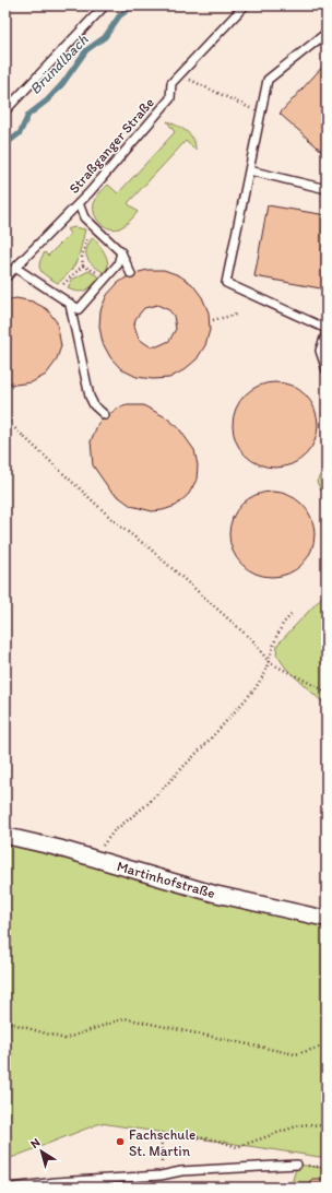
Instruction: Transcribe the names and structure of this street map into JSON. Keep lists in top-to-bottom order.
{
  "streets": {
    "street": ["Martinhofstraße"],
    "lane": ["Straßganger Straße"]
  },
  "water": ["Bründlbach"],
  "places": ["Fachschule St. Martin"],
  "north": "top left"
}
